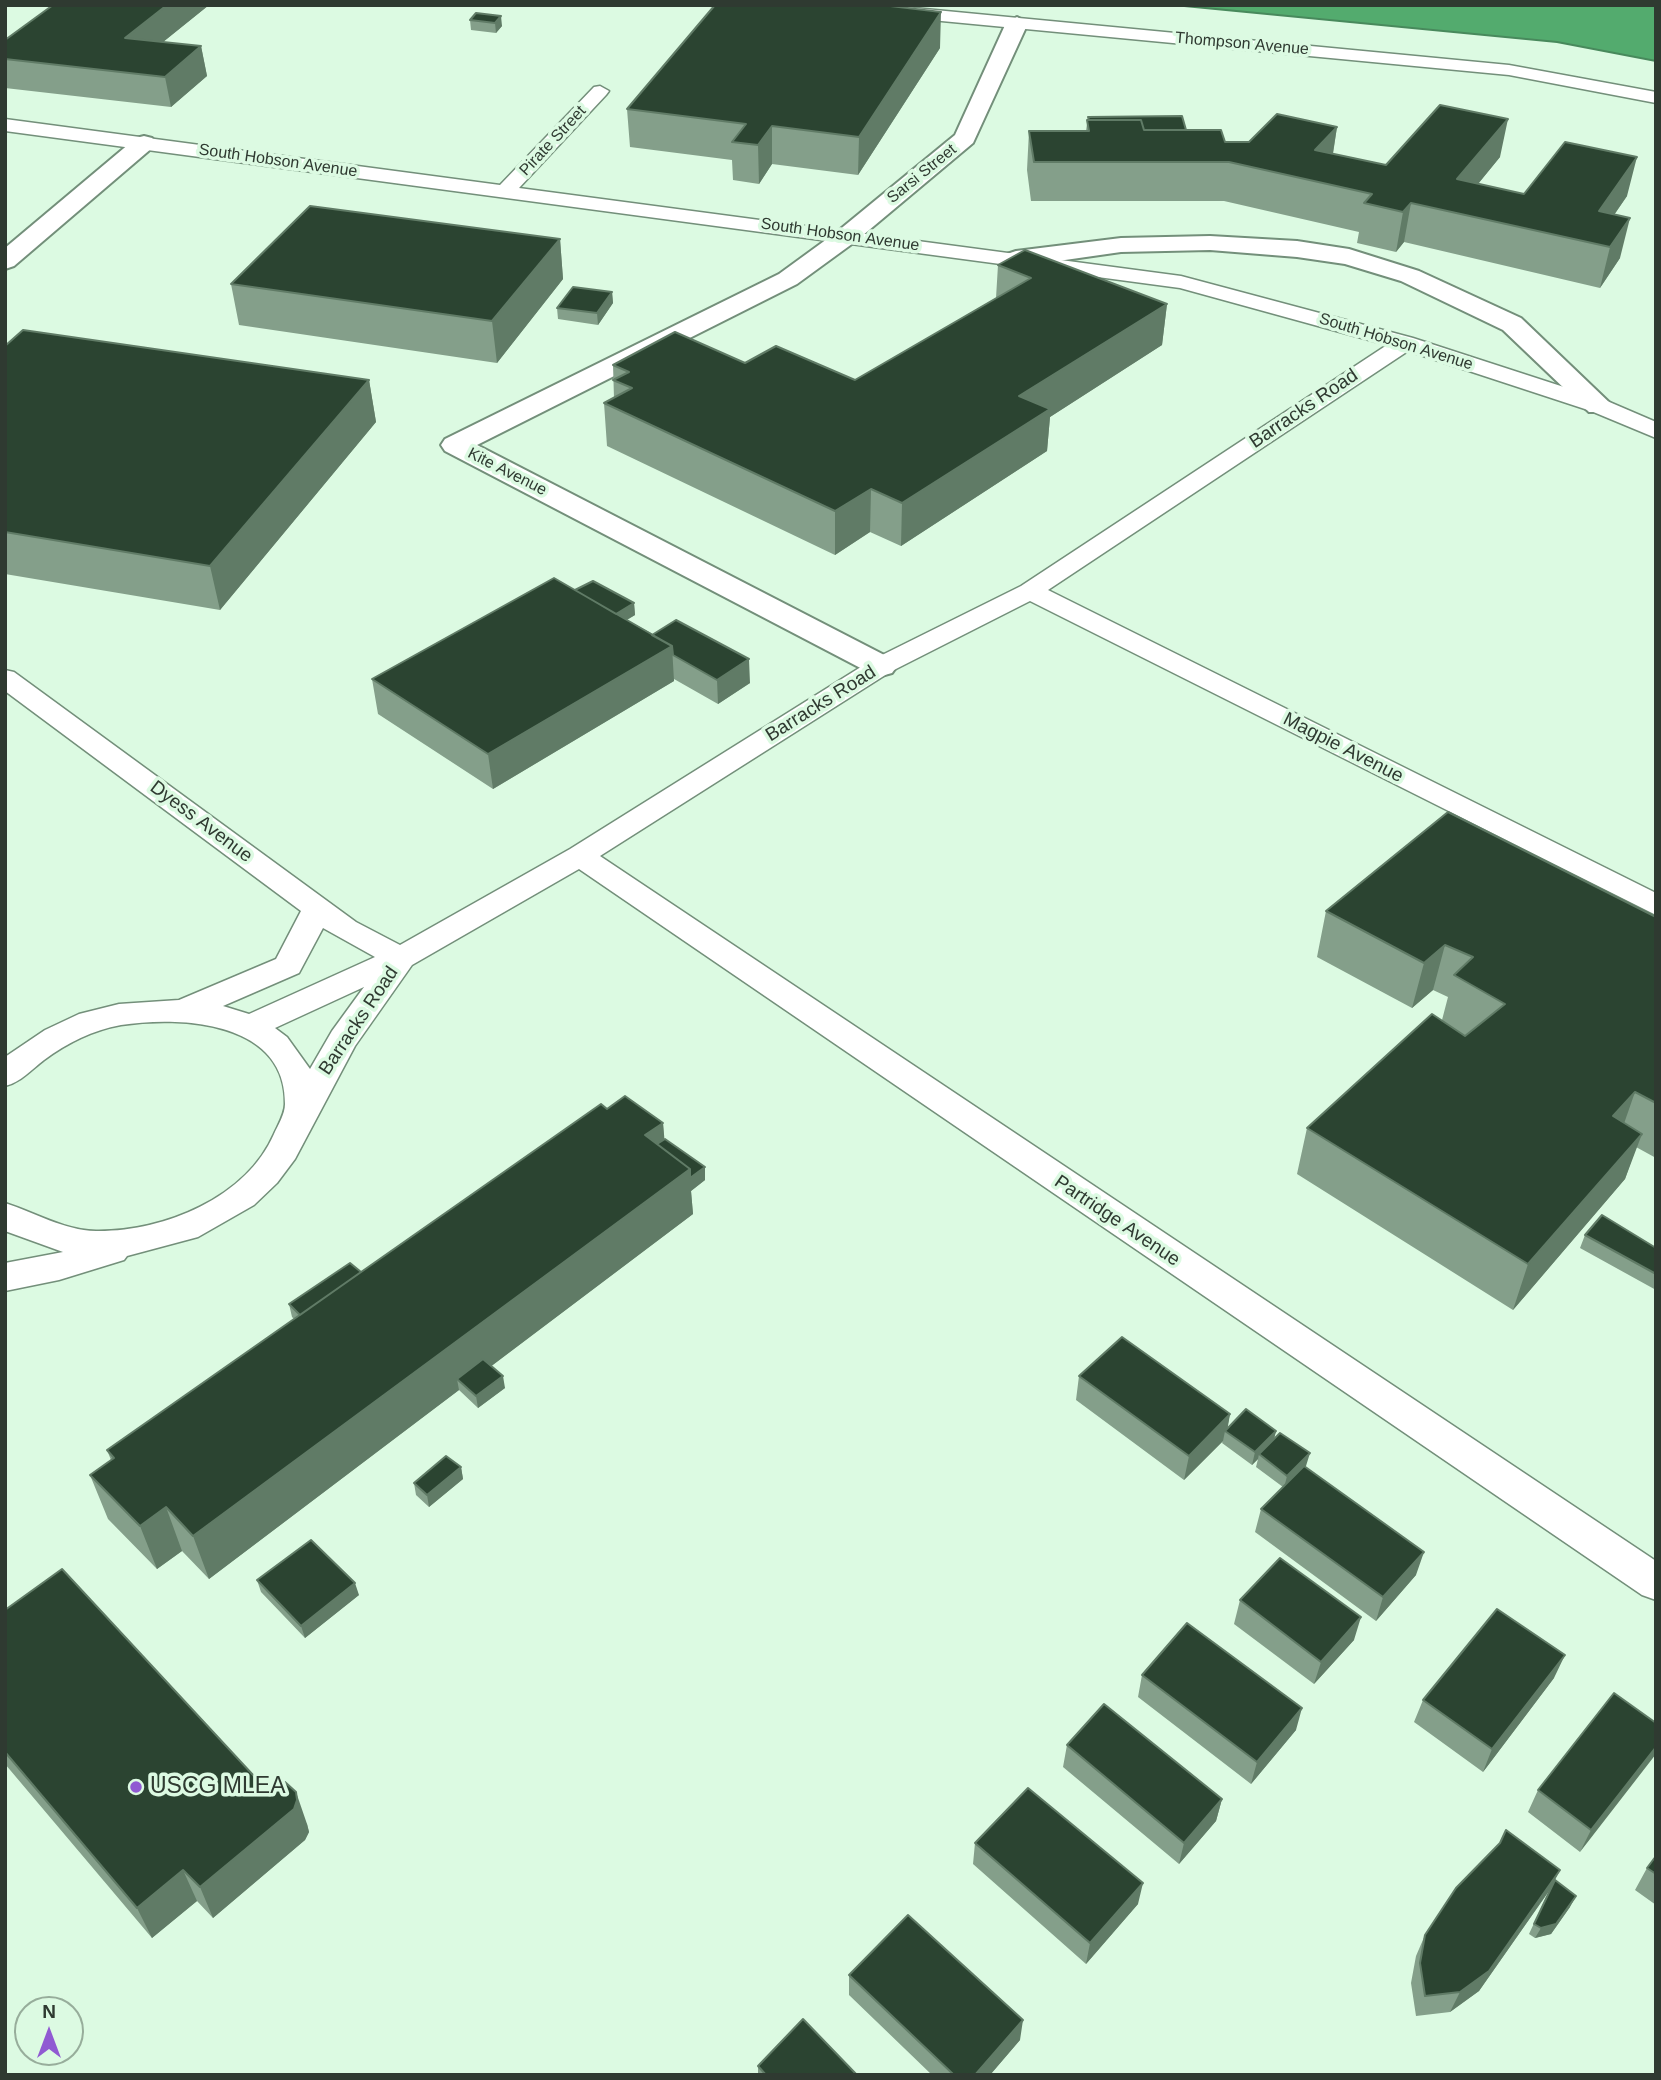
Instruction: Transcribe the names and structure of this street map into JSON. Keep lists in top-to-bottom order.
{
  "streets": {
    "street": ["Sarsi Street", "Kite Avenue"],
    "lane": [
      "Thompson Avenue",
      "Pirate Street",
      "South Hobson Avenue",
      "Barracks Road",
      "Magpie Avenue",
      "Dyess Avenue",
      "Partridge Avenue"
    ]
  },
  "crossings": [
    ["Thompson Avenue", "Sarsi Street"],
    ["Pirate Street", "South Hobson Avenue"],
    ["South Hobson Avenue", "Sarsi Street"],
    ["South Hobson Avenue", "Barracks Road"],
    ["South Hobson Avenue", "Kite Avenue"],
    ["Sarsi Street", "Kite Avenue"],
    ["Barracks Road", "Kite Avenue"],
    ["Barracks Road", "Magpie Avenue"],
    ["Barracks Road", "Dyess Avenue"],
    ["Barracks Road", "Partridge Avenue"]
  ],
  "places": ["USCG MLEA"],
  "north": "top"
}
